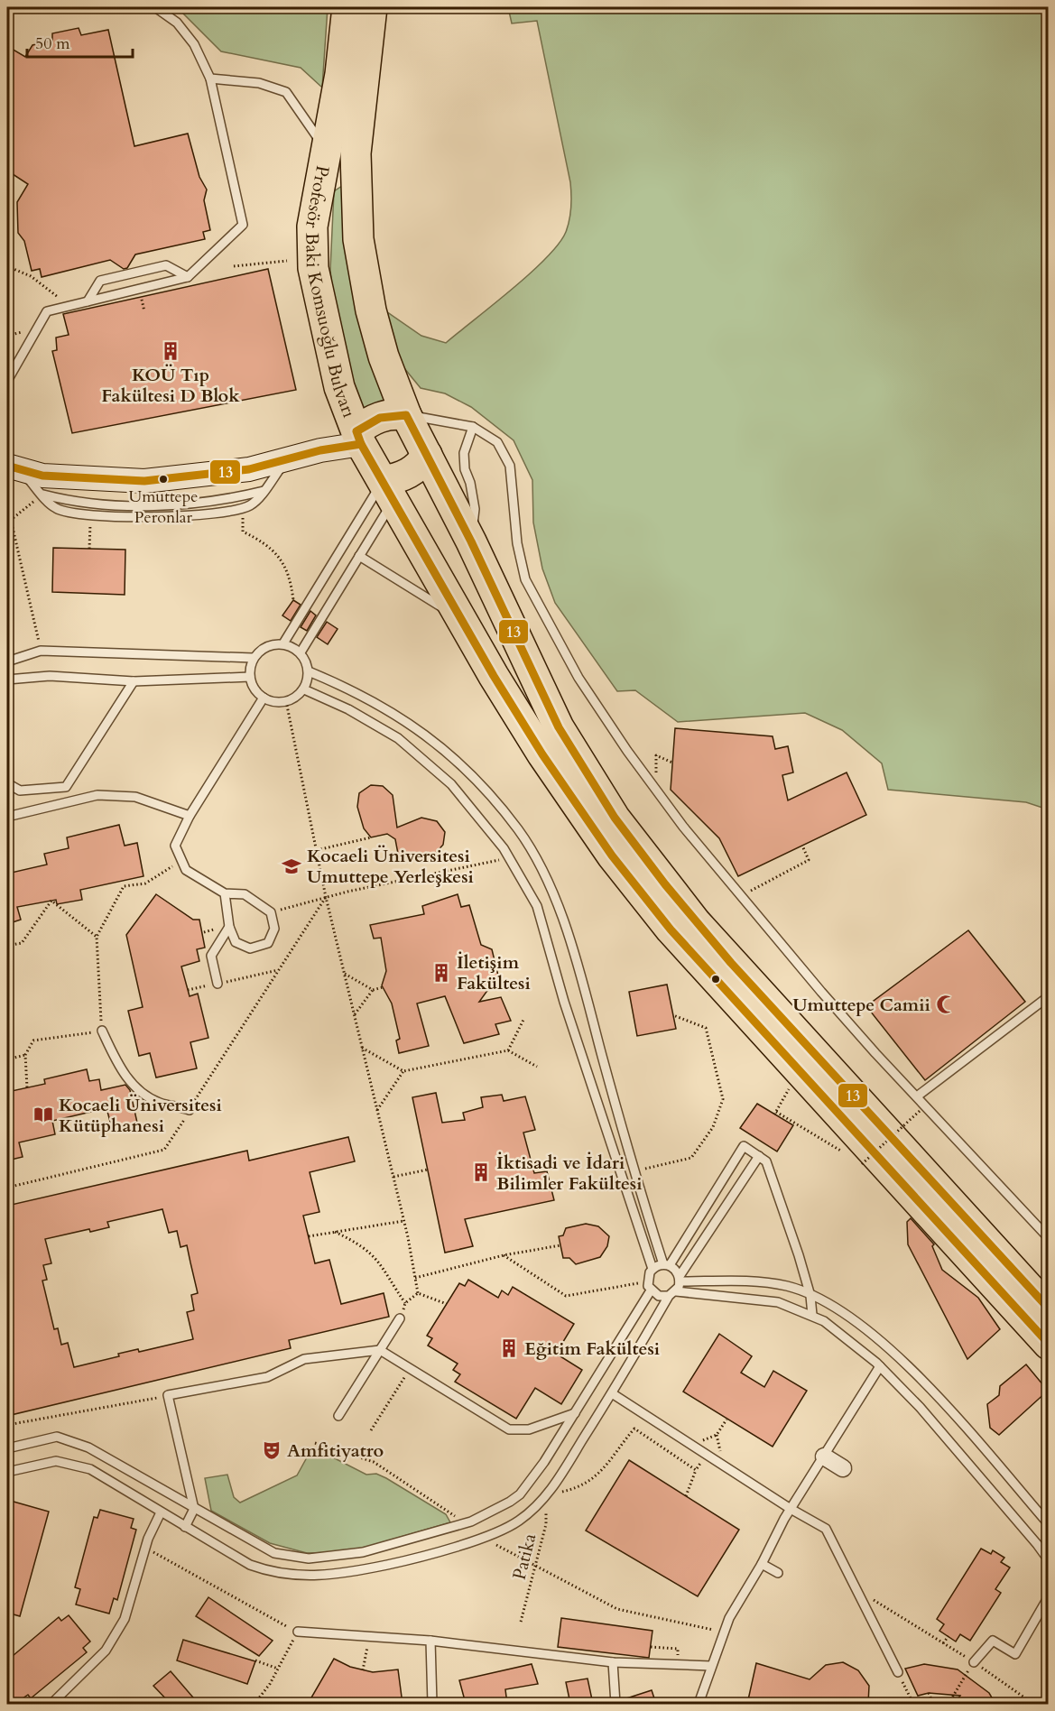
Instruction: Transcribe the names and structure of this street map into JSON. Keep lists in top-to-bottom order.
{
  "streets": {
    "highway": ["Profesör Baki Komsuoğlu Bulvarı"],
    "path": ["Patika"]
  },
  "places": {
    "building": [
      "KOÜ Tıp Fakültesi D Blok",
      "İletişim Fakültesi",
      "İktisadi ve İdari Bilimler Fakültesi",
      "Eğitim Fakültesi"
    ],
    "other": ["Umuttepe Peronlar"],
    "school or university": ["Kocaeli Üniversitesi Umuttepe Yerleşkesi"],
    "mosque": ["Umuttepe Camii"],
    "library": ["Kocaeli Üniversitesi Kütüphanesi"],
    "theatre": ["Amfitiyatro"]
  },
  "lines": ["transit line 13"],
  "scale_bar": "50 m"
}
